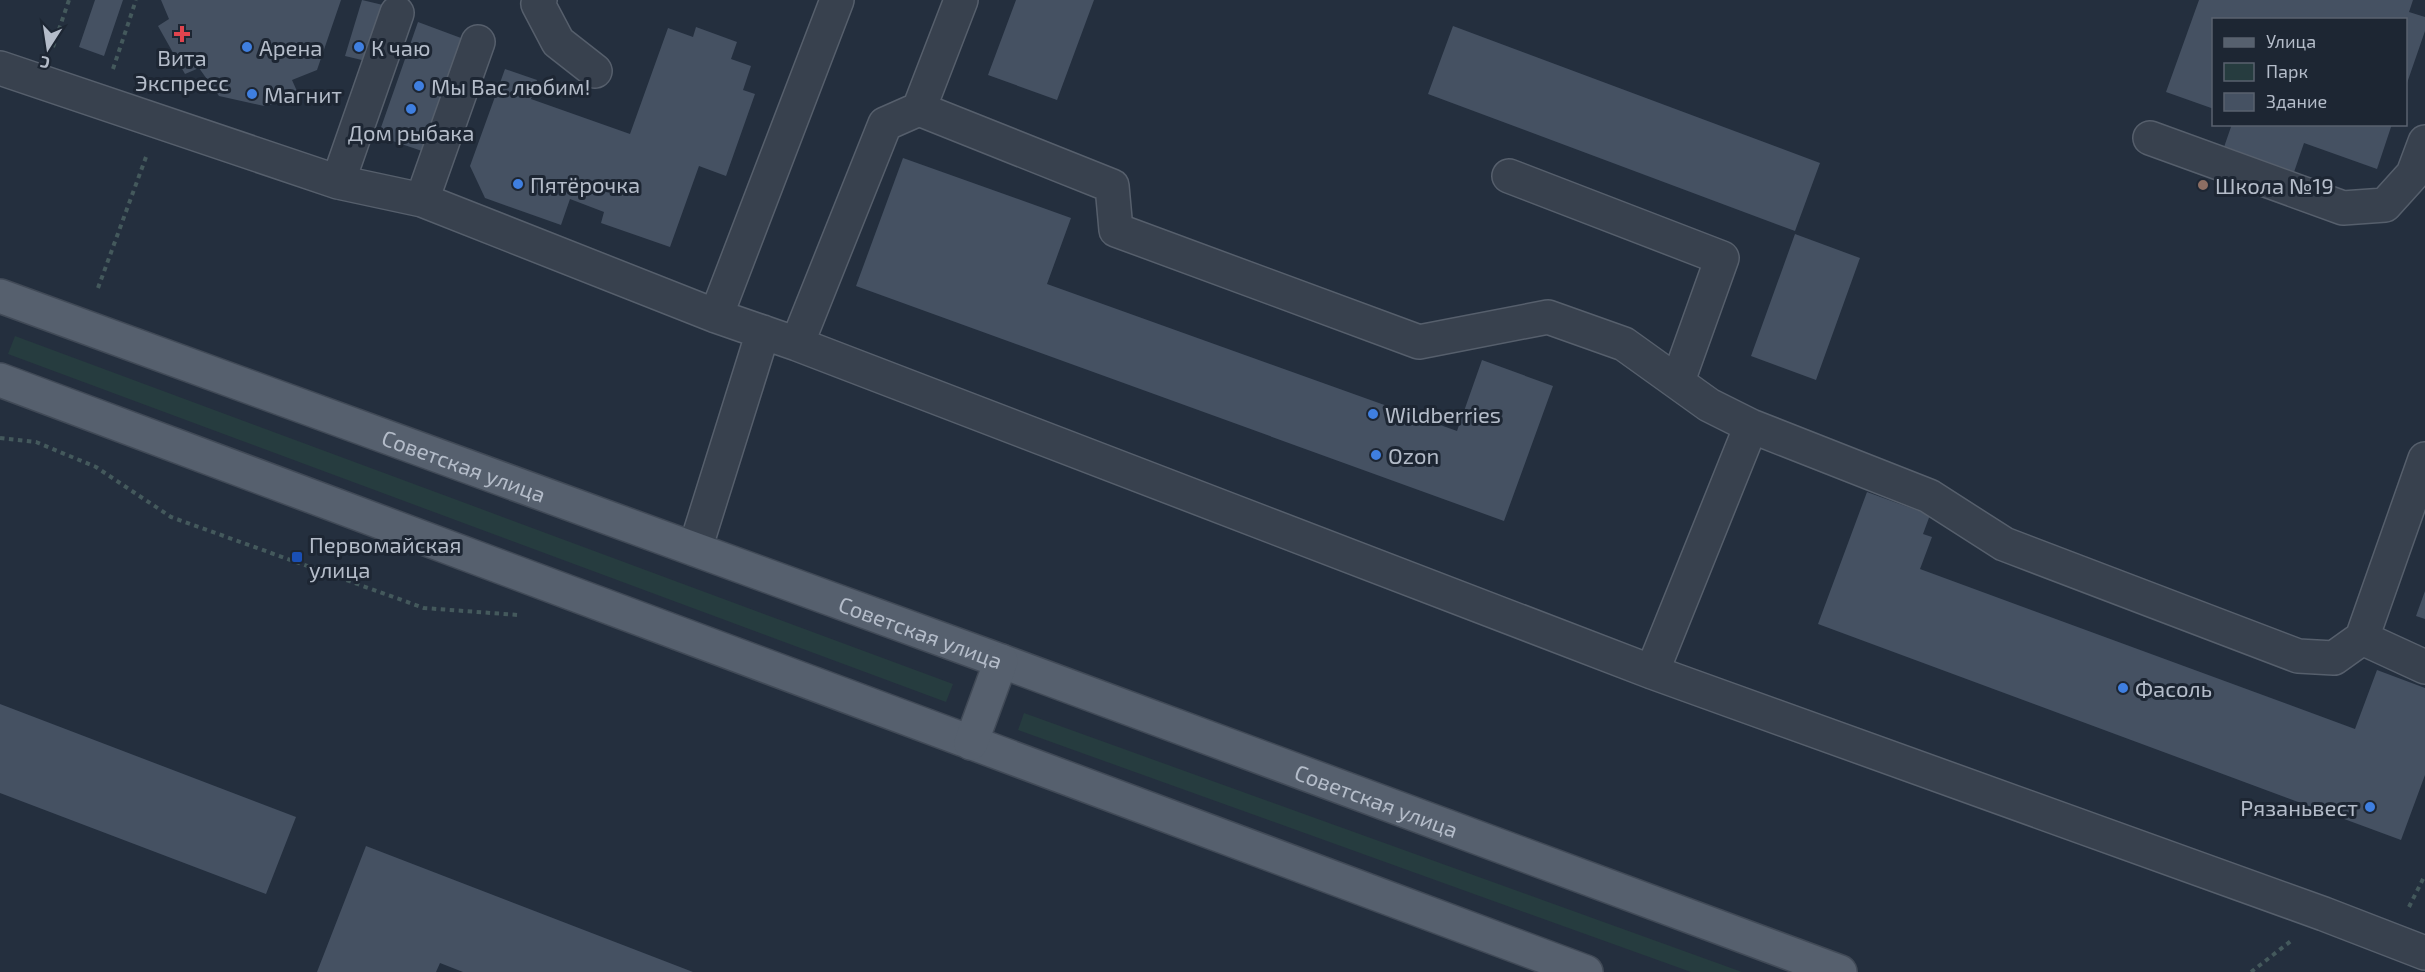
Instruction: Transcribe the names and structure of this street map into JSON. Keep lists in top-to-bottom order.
{
  "streets": {
    "main road": ["Советская улица"]
  },
  "places": {
    "health": ["Вита Экспресс"],
    "other": [
      "Арена",
      "К чаю",
      "Мы Вас любим!",
      "Магнит",
      "Дом рыбака",
      "Пятёрочка",
      "Школа №19",
      "Wildberries",
      "Ozon",
      "Фасоль",
      "Рязаньвест"
    ],
    "transit": ["Первомайская улица"]
  },
  "legend": ["Улица", "Парк", "Здание"],
  "north": "bottom"
}
